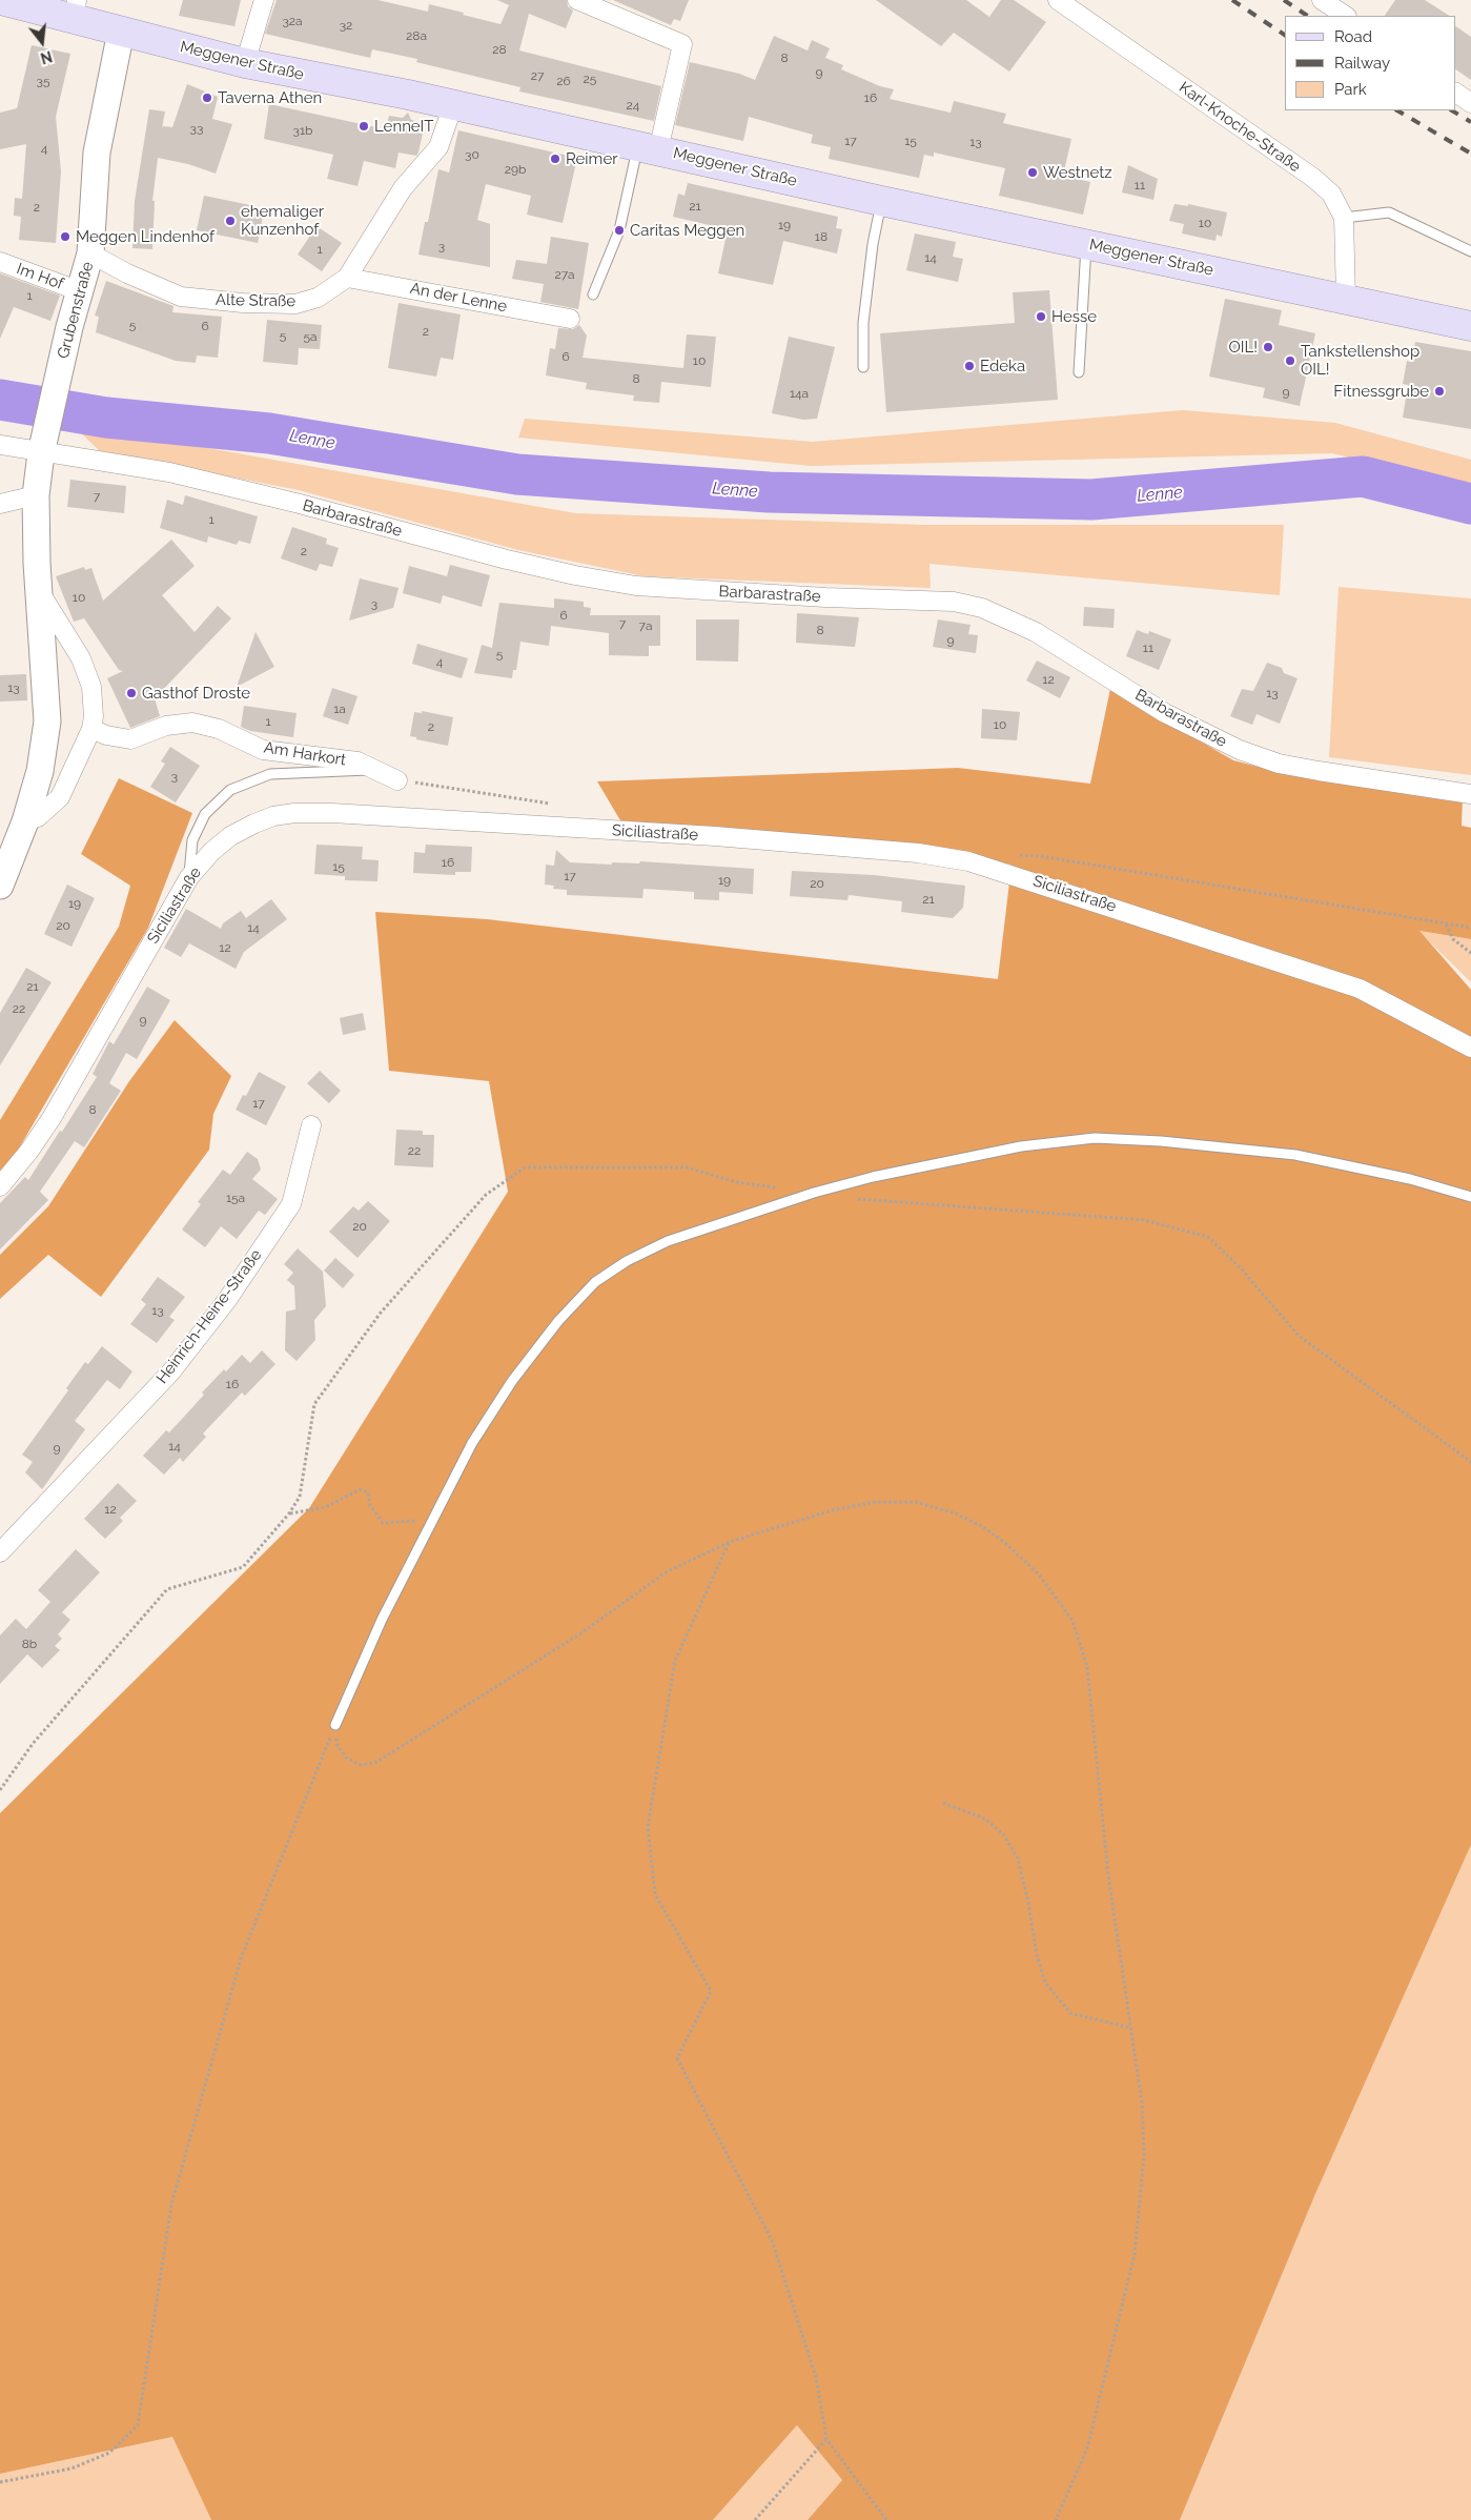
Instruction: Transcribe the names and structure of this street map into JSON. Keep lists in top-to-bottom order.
{
  "streets": {
    "main road": ["Meggener Straße", "Grubenstraße"],
    "street": [
      "Karl-Knoche-Straße",
      "Im Hof",
      "An der Lenne",
      "Alte Straße",
      "Barbarastraße",
      "Am Harkort",
      "Siciliastraße",
      "Heinrich-Heine-Straße"
    ]
  },
  "crossings": [
    ["Meggener Straße", "Karl-Knoche-Straße"],
    ["Meggener Straße", "Alte Straße"],
    ["Meggener Straße", "Grubenstraße"],
    ["Im Hof", "Grubenstraße"],
    ["An der Lenne", "Alte Straße"],
    ["Alte Straße", "Grubenstraße"],
    ["Grubenstraße", "Barbarastraße"]
  ],
  "water": ["Lenne"],
  "places": [
    "Taverna Athen",
    "LenneIT",
    "Reimer",
    "Westnetz",
    "ehemaliger Kunzenhof",
    "Caritas Meggen",
    "Meggen Lindenhof",
    "Hesse",
    "OIL!",
    "Tankstellenshop OIL!",
    "Edeka",
    "Fitnessgrube",
    "Gasthof Droste"
  ],
  "house_numbers": [
    "32a",
    "32",
    "28a",
    "28",
    "8",
    "9",
    "27",
    "25",
    "35",
    "26",
    "16",
    "24",
    "33",
    "31b",
    "17",
    "15",
    "13",
    "4",
    "30",
    "29b",
    "11",
    "21",
    "2",
    "10",
    "19",
    "18",
    "3",
    "1",
    "14",
    "27a",
    "1",
    "5",
    "6",
    "2",
    "5",
    "5a",
    "6",
    "10",
    "8",
    "9",
    "14a",
    "7",
    "1",
    "2",
    "10",
    "3",
    "6",
    "7",
    "7a",
    "8",
    "9",
    "11",
    "5",
    "4",
    "12",
    "13",
    "13",
    "1a",
    "1",
    "10",
    "2",
    "3",
    "16",
    "15",
    "17",
    "19",
    "20",
    "21",
    "19",
    "20",
    "14",
    "12",
    "21",
    "22",
    "9",
    "17",
    "8",
    "22",
    "15a",
    "20",
    "13",
    "16",
    "14",
    "9",
    "12",
    "8b"
  ],
  "legend": ["Road", "Railway", "Park"],
  "north": "bottom"
}
